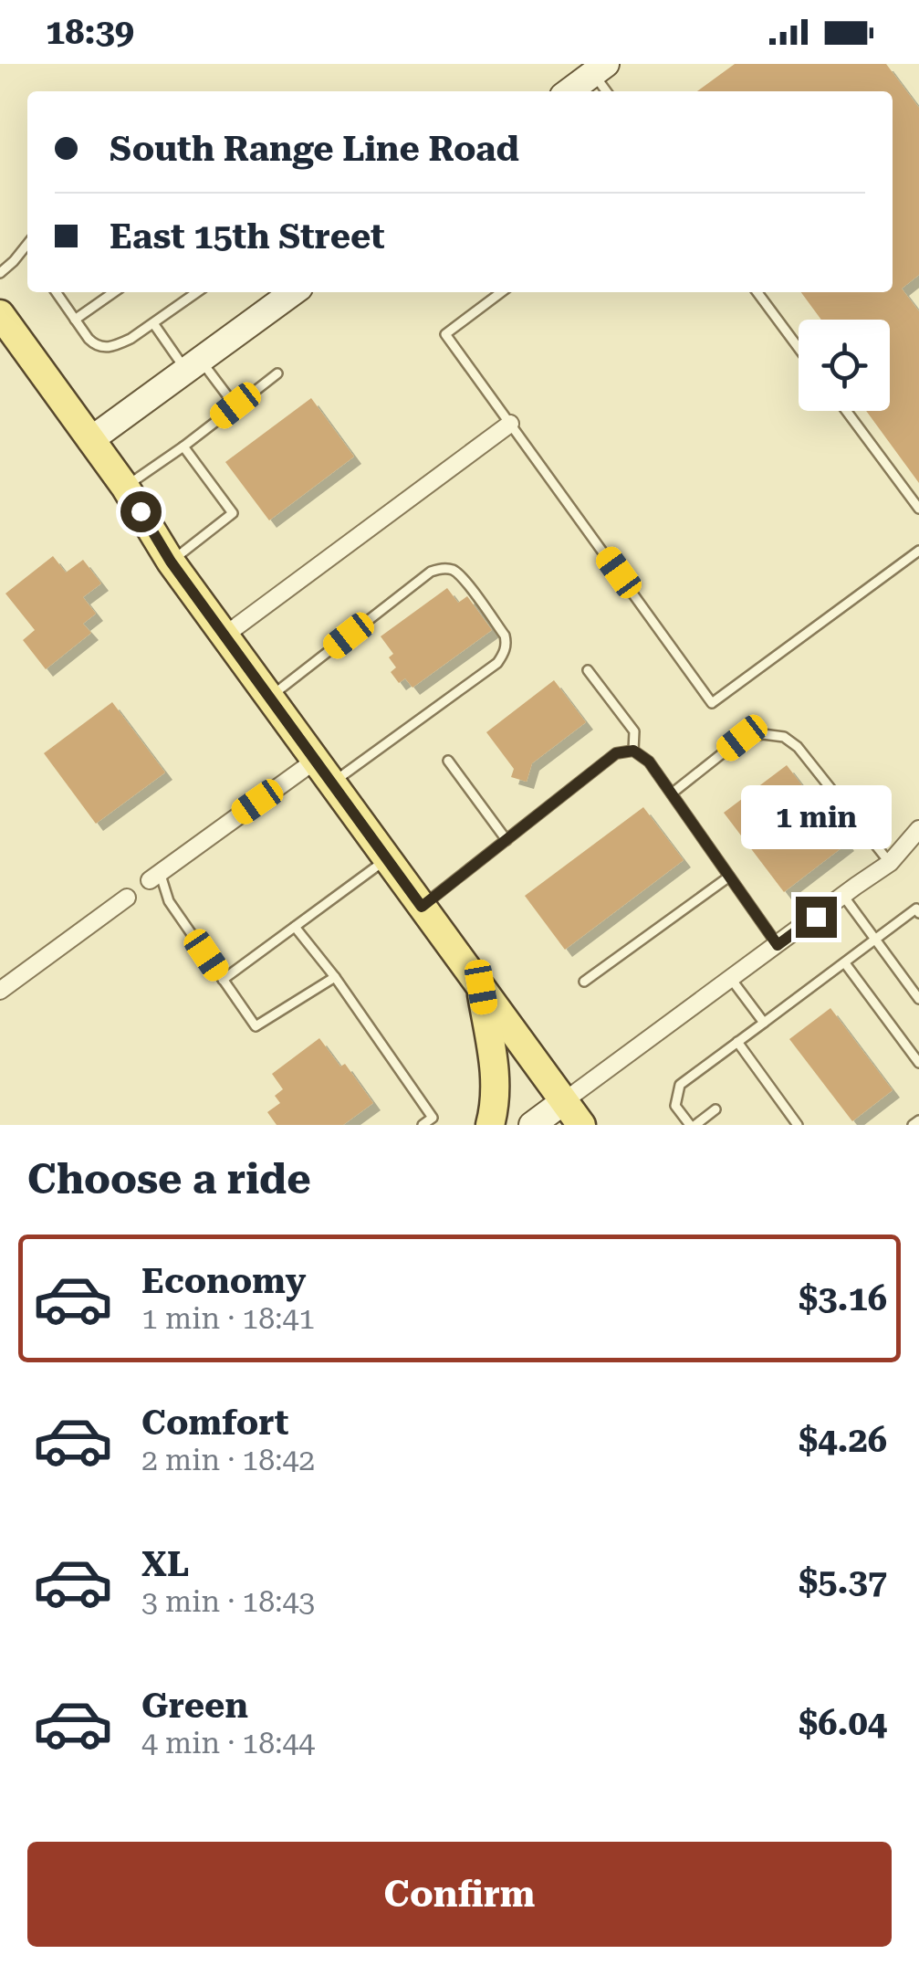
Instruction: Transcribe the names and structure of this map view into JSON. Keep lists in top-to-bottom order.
{
  "page": {
    "status": "18:39",
    "banner": ["South Range Line Road", "East 15th Street"],
    "bubble": "1 min",
    "heading": "Choose a ride",
    "list": [
      {
        "name": "Economy",
        "note": "1 min · 18:41",
        "value": "$3.16"
      },
      {
        "name": "Comfort",
        "note": "2 min · 18:42",
        "value": "$4.26"
      },
      {
        "name": "XL",
        "note": "3 min · 18:43",
        "value": "$5.37"
      },
      {
        "name": "Green",
        "note": "4 min · 18:44",
        "value": "$6.04"
      }
    ],
    "buttons": "Confirm"
  }
}
